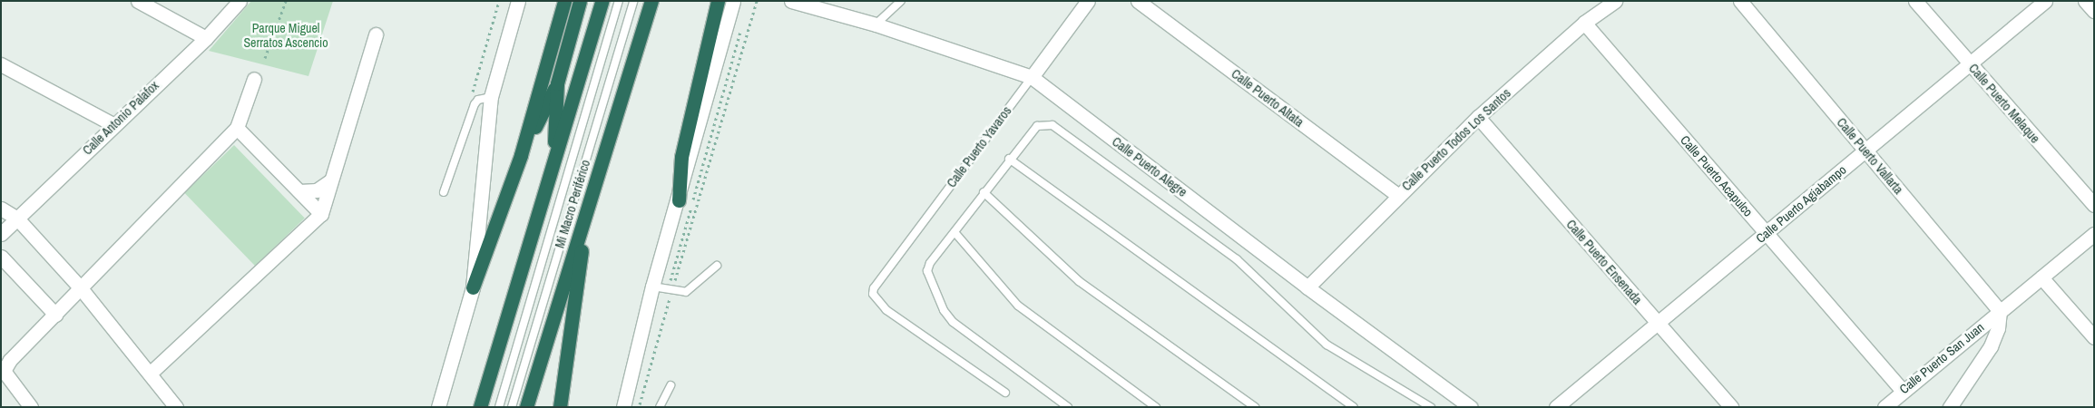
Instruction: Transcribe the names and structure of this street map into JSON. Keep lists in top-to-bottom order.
{
  "streets": {
    "street": [
      "Calle Puerto Altata",
      "Calle Puerto Melaque",
      "Calle Antonio Palafox",
      "Calle Puerto Todos Los Santos",
      "Calle Puerto Yavaros",
      "Calle Puerto Vallarta",
      "Calle Puerto Alegre",
      "Calle Puerto Acapulco",
      "Calle Puerto Agiabampo",
      "Calle Puerto Ensenada",
      "Calle Puerto San Juan"
    ],
    "lane": ["Mi Macro Periférico"]
  },
  "crossings": [
    ["Calle Puerto Altata", "Calle Puerto Todos Los Santos"],
    ["Calle Puerto Melaque", "Calle Puerto Agiabampo"],
    ["Calle Puerto Todos Los Santos", "Calle Puerto Alegre"],
    ["Calle Puerto Todos Los Santos", "Calle Puerto Acapulco"],
    ["Calle Puerto Todos Los Santos", "Calle Puerto Ensenada"],
    ["Calle Puerto Yavaros", "Calle Puerto Alegre"],
    ["Calle Puerto Vallarta", "Calle Puerto Agiabampo"],
    ["Calle Puerto Vallarta", "Calle Puerto San Juan"],
    ["Calle Puerto Acapulco", "Calle Puerto Agiabampo"],
    ["Calle Puerto Acapulco", "Calle Puerto San Juan"],
    ["Calle Puerto Agiabampo", "Calle Puerto Ensenada"]
  ],
  "parks": ["Parque Miguel Serratos Ascencio"]
}
